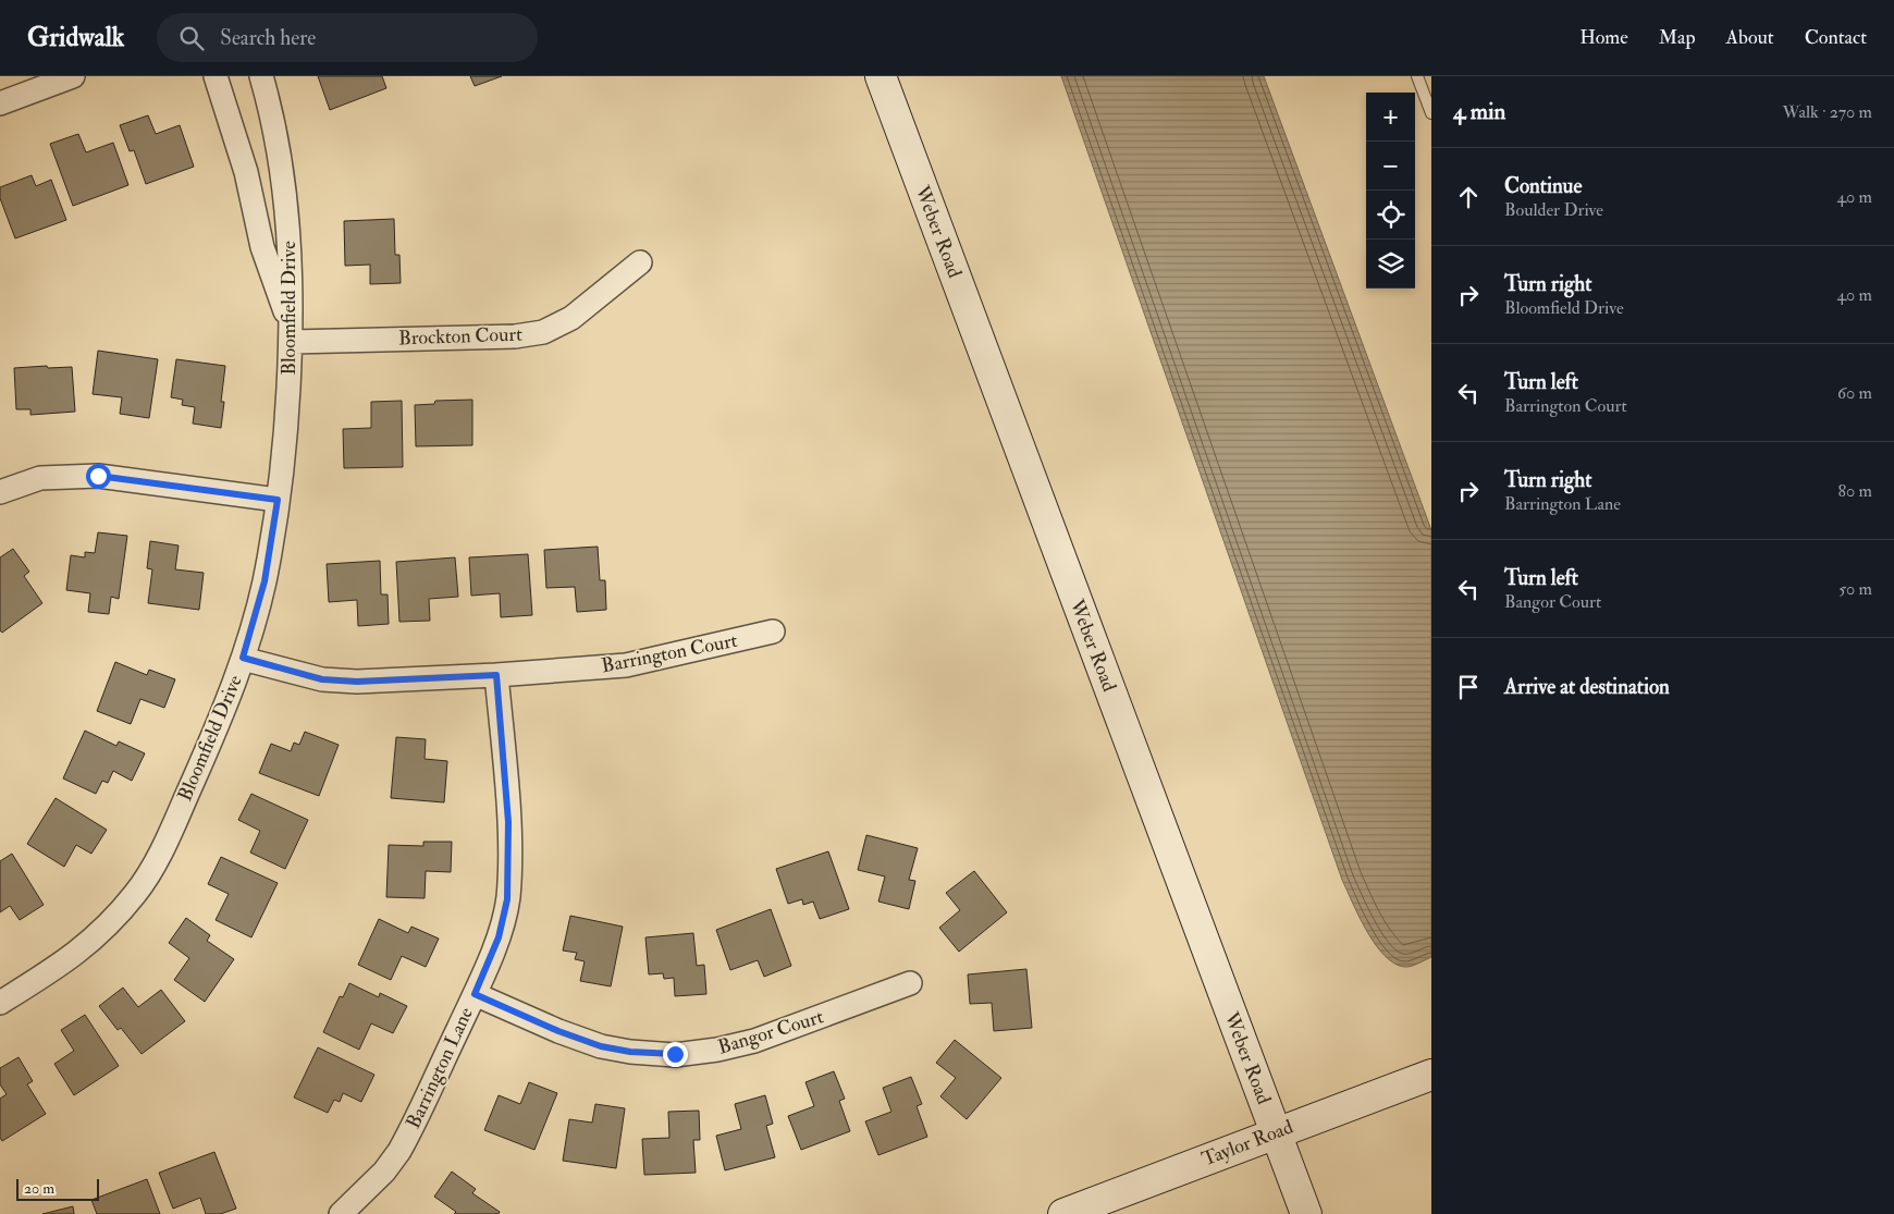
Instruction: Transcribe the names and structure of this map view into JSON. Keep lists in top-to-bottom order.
{
  "streets": {
    "main road": ["Weber Road", "Taylor Road"],
    "street": [
      "Bloomfield Drive",
      "Brockton Court",
      "Barrington Court",
      "Bangor Court",
      "Barrington Lane"
    ]
  },
  "crossings": [
    ["Weber Road", "Taylor Road"],
    ["Bloomfield Drive", "Brockton Court"],
    ["Bloomfield Drive", "Barrington Court"],
    ["Barrington Court", "Barrington Lane"],
    ["Bangor Court", "Barrington Lane"]
  ],
  "scale_bar": "20 m",
  "page": {
    "header": "Gridwalk",
    "search": "Search here",
    "nav": [
      "Home",
      "Map",
      "About",
      "Contact"
    ],
    "heading": ["4 min", "Walk · 270 m"],
    "map_buttons": ["+", "−"],
    "list": [
      ["Continue", "Boulder Drive", "40 m"],
      ["Turn right", "Bloomfield Drive", "40 m"],
      ["Turn left", "Barrington Court", "60 m"],
      ["Turn right", "Barrington Lane", "80 m"],
      ["Turn left", "Bangor Court", "50 m"],
      "Arrive at destination"
    ],
    "scale": "20 m"
  }
}
